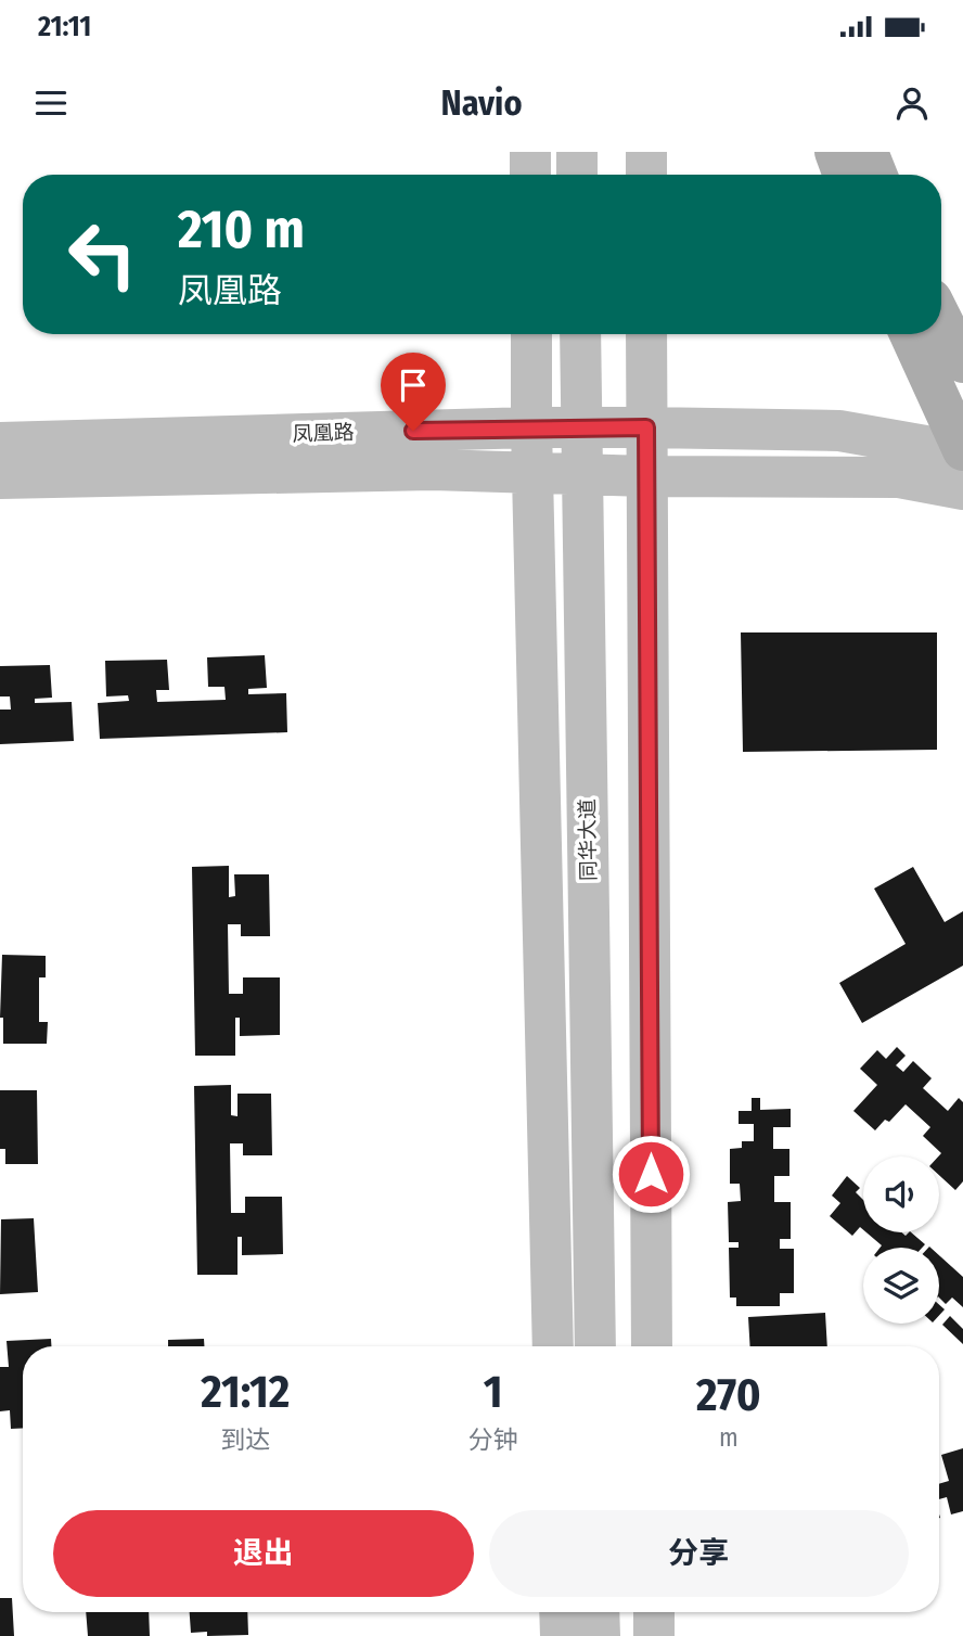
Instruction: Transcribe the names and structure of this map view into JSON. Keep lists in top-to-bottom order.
{
  "streets": {
    "street": ["凤凰路", "同华大道"]
  },
  "crossings": [
    ["凤凰路", "同华大道"]
  ],
  "page": {
    "status": "21:11",
    "header": "Navio",
    "turn": ["210 m", "凤凰路"],
    "eta": [
      "21:12",
      "到达",
      "1",
      "分钟",
      "270",
      "m"
    ],
    "buttons": ["退出", "分享"]
  }
}
